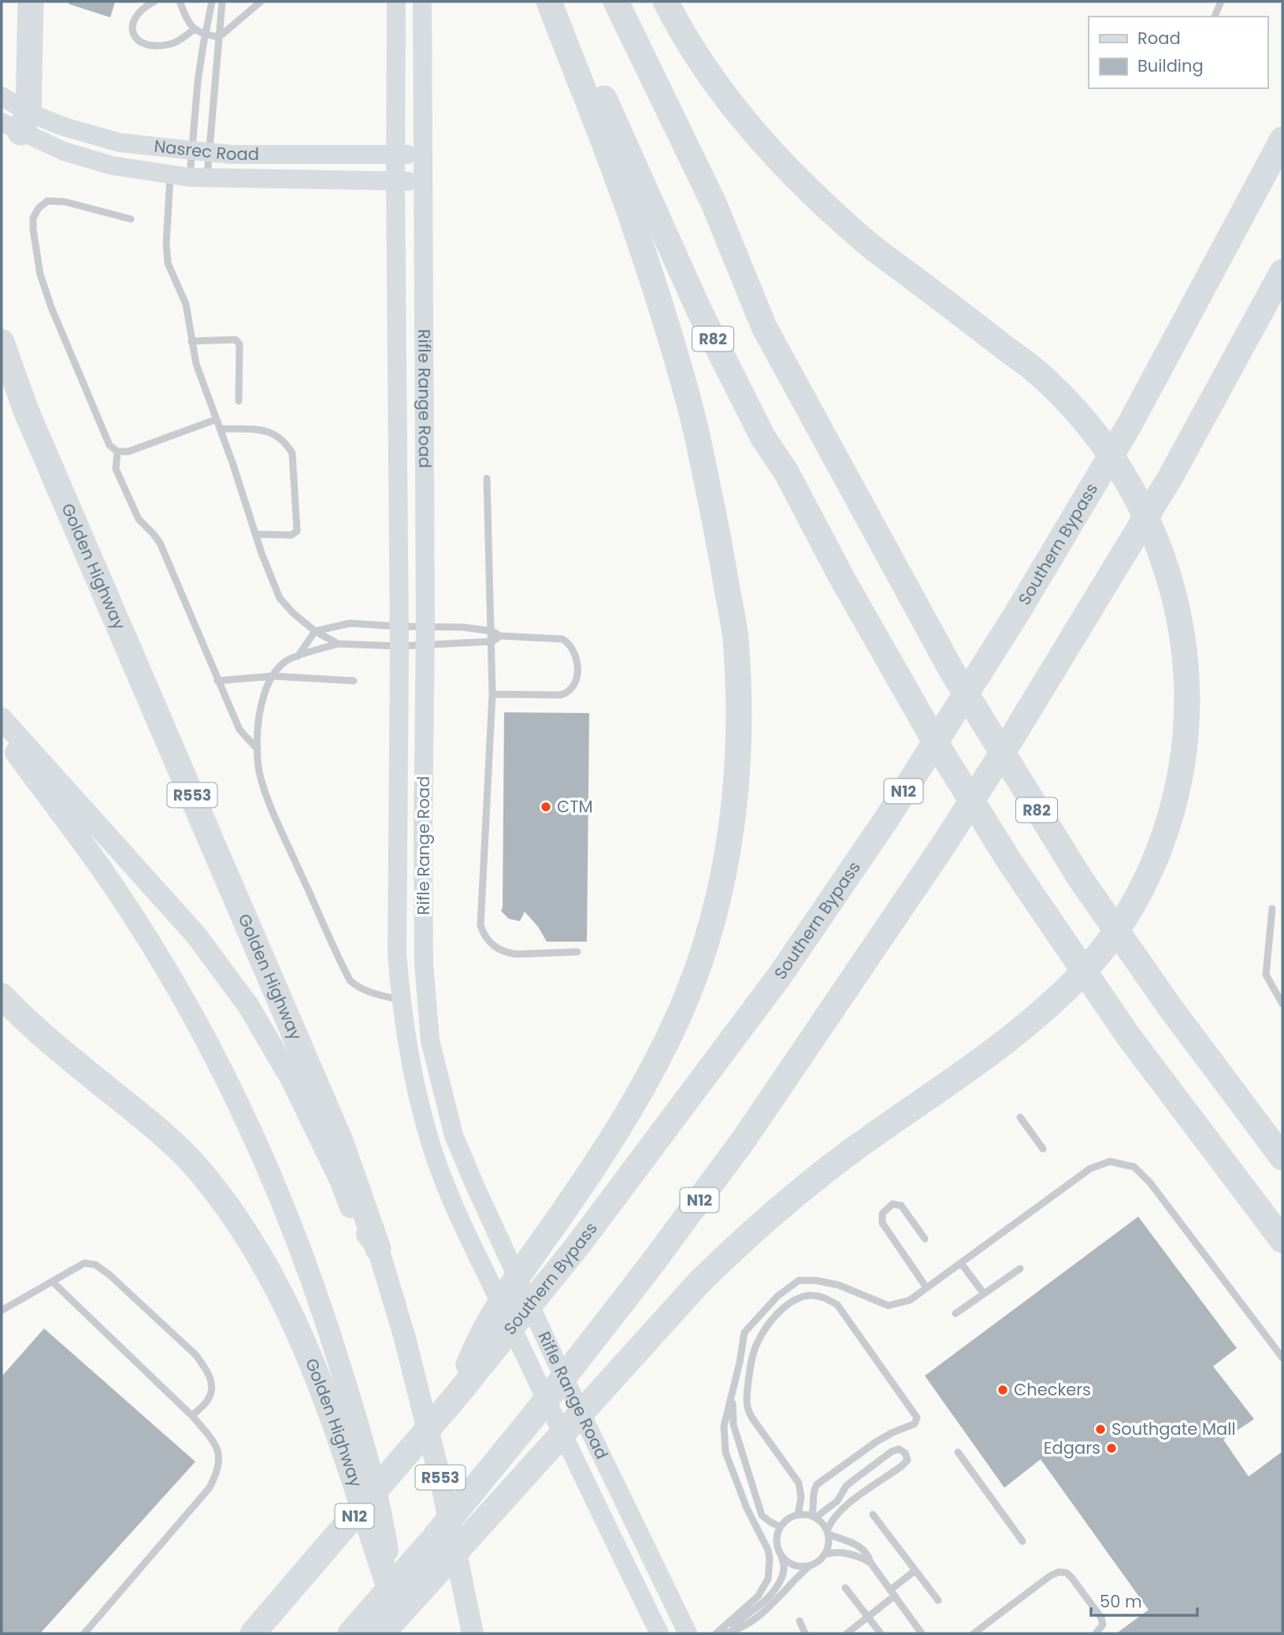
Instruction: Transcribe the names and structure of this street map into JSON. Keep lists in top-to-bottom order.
{
  "streets": {
    "highway": [
      "R82",
      "Southern Bypass",
      "Golden Highway",
      "N12",
      "R553"
    ],
    "main road": ["Nasrec Road", "Rifle Range Road"]
  },
  "crossings": [
    ["Nasrec Road", "Rifle Range Road"]
  ],
  "places": [
    "CTM",
    "Checkers",
    "Southgate Mall",
    "Edgars"
  ],
  "legend": ["Road", "Building"],
  "scale_bar": "50 m"
}
